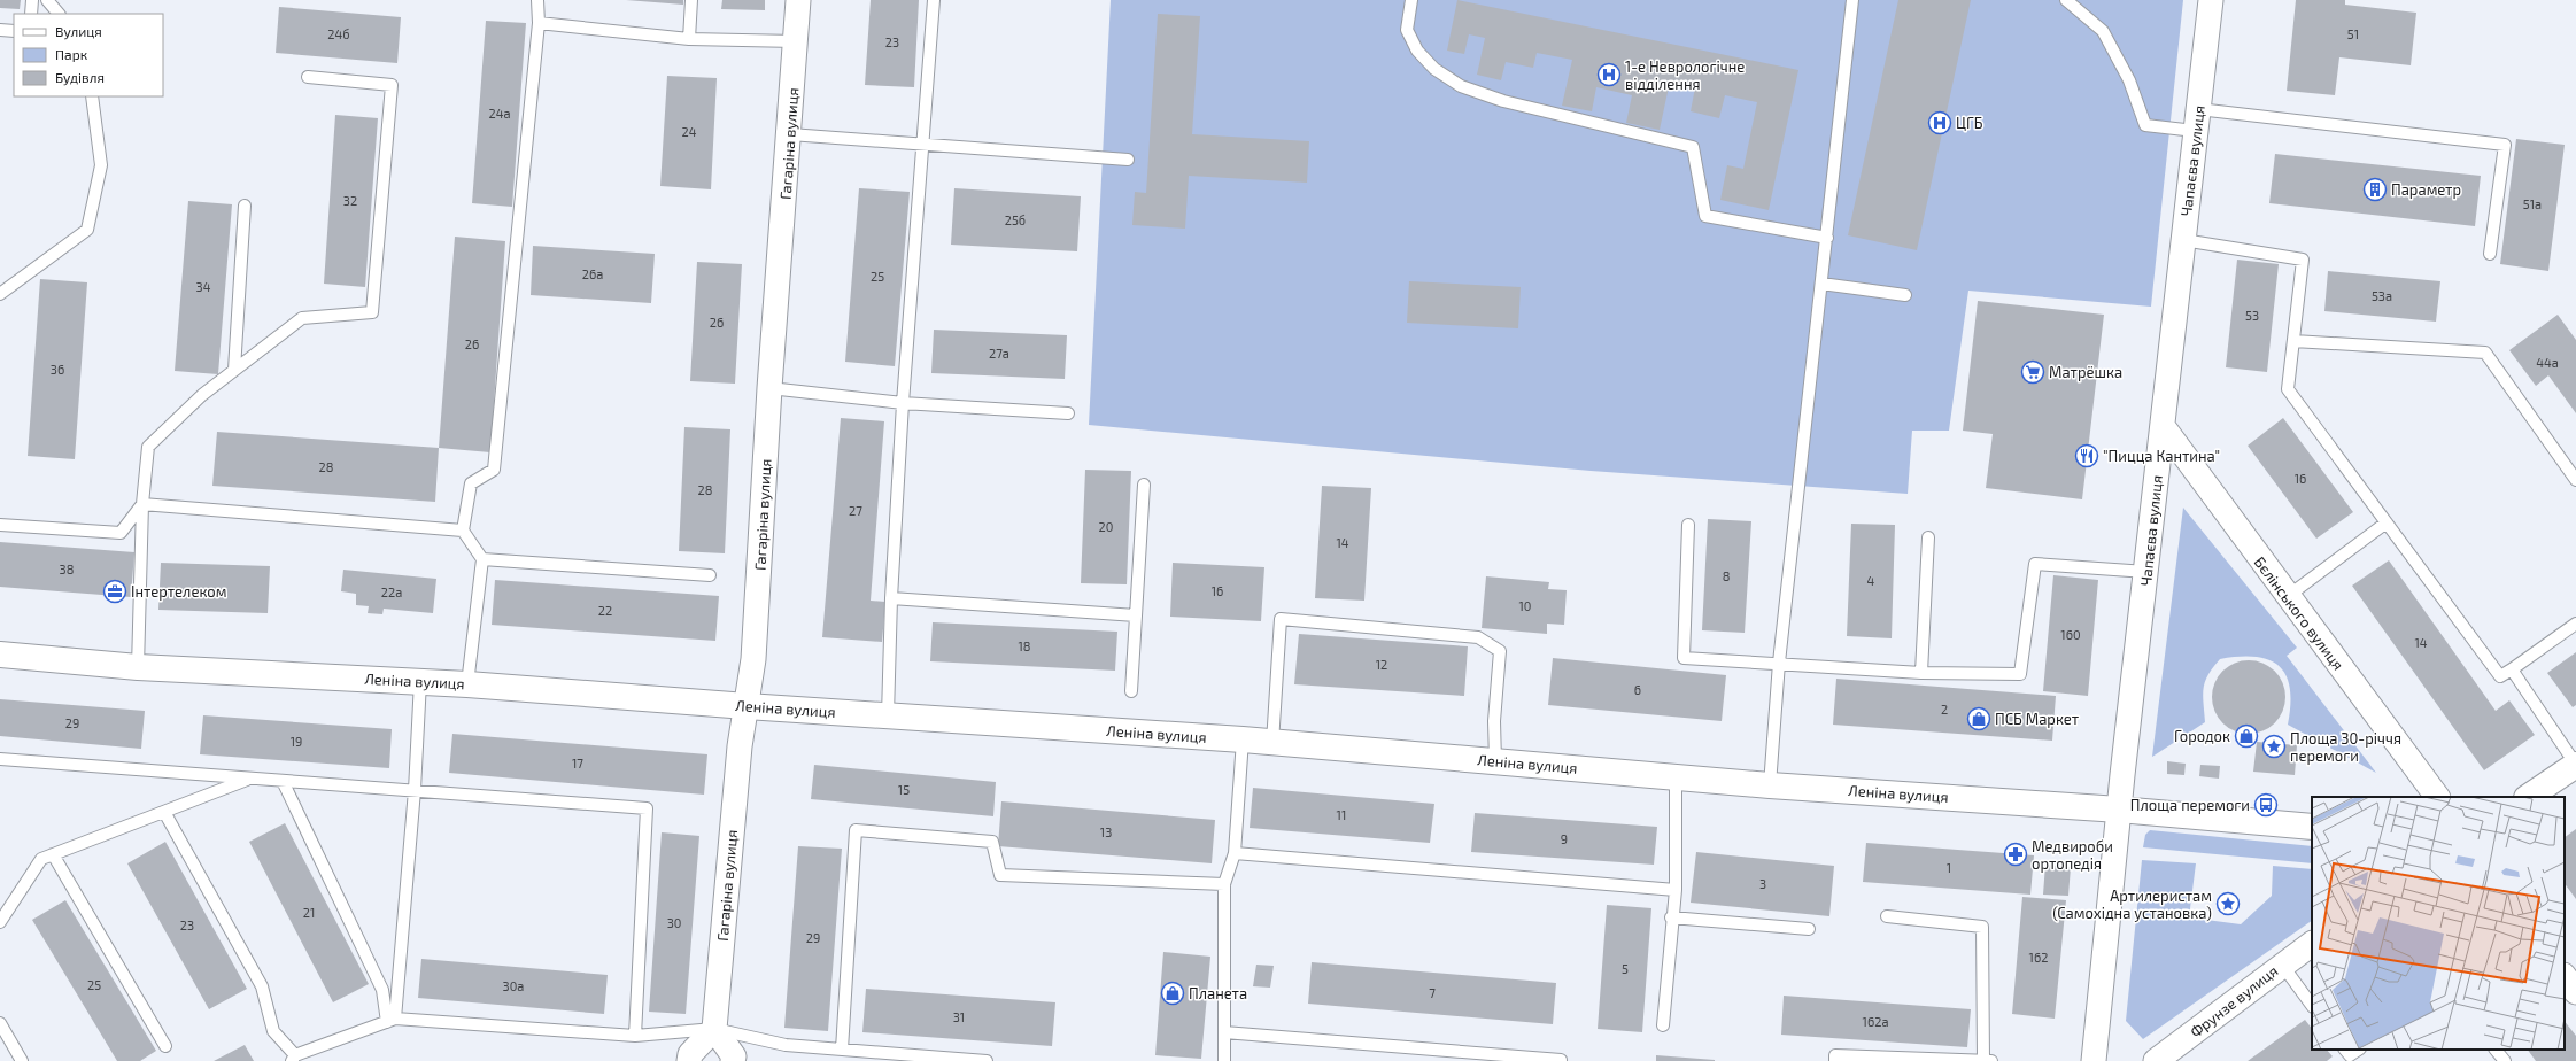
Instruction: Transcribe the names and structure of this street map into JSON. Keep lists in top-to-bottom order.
{
  "streets": {
    "street": [
      "Гагаріна вулиця",
      "Чапаєва вулиця",
      "Бєлінського вулиця",
      "Леніна вулиця",
      "Фрунзе вулиця"
    ]
  },
  "crossings": [
    ["Гагаріна вулиця", "Леніна вулиця"],
    ["Чапаєва вулиця", "Бєлінського вулиця"],
    ["Чапаєва вулиця", "Леніна вулиця"]
  ],
  "places": {
    "hospital": ["1-е Неврологічне відділення", "ЦГБ"],
    "building": ["Параметр"],
    "supermarket": ["Матрёшка"],
    "restaurant": ["\"Пицца Кантина\""],
    "office": ["Інтертелеком"],
    "shop": ["ПСБ Маркет", "Городок", "Планета"],
    "place": ["Площа 30-річчя перемоги", "Артилеристам (Самохідна установка)"],
    "bus stop": ["Площа перемоги"],
    "pharmacy": ["Медвироби ортопедія"]
  },
  "house_numbers": [
    "24б",
    "51",
    "23",
    "24а",
    "24",
    "32",
    "51а",
    "25б",
    "26а",
    "25",
    "34",
    "53а",
    "53",
    "26",
    "26",
    "27а",
    "44а",
    "36",
    "28",
    "16",
    "28",
    "27",
    "20",
    "14",
    "38",
    "8",
    "4",
    "16",
    "22а",
    "10",
    "22",
    "160",
    "14",
    "18",
    "12",
    "6",
    "2",
    "29",
    "19",
    "17",
    "15",
    "11",
    "13",
    "9",
    "1",
    "3",
    "21",
    "30",
    "23",
    "29",
    "162",
    "5",
    "25",
    "30а",
    "7",
    "31",
    "162а"
  ],
  "legend": ["Вулиця", "Парк", "Будівля"]
}
